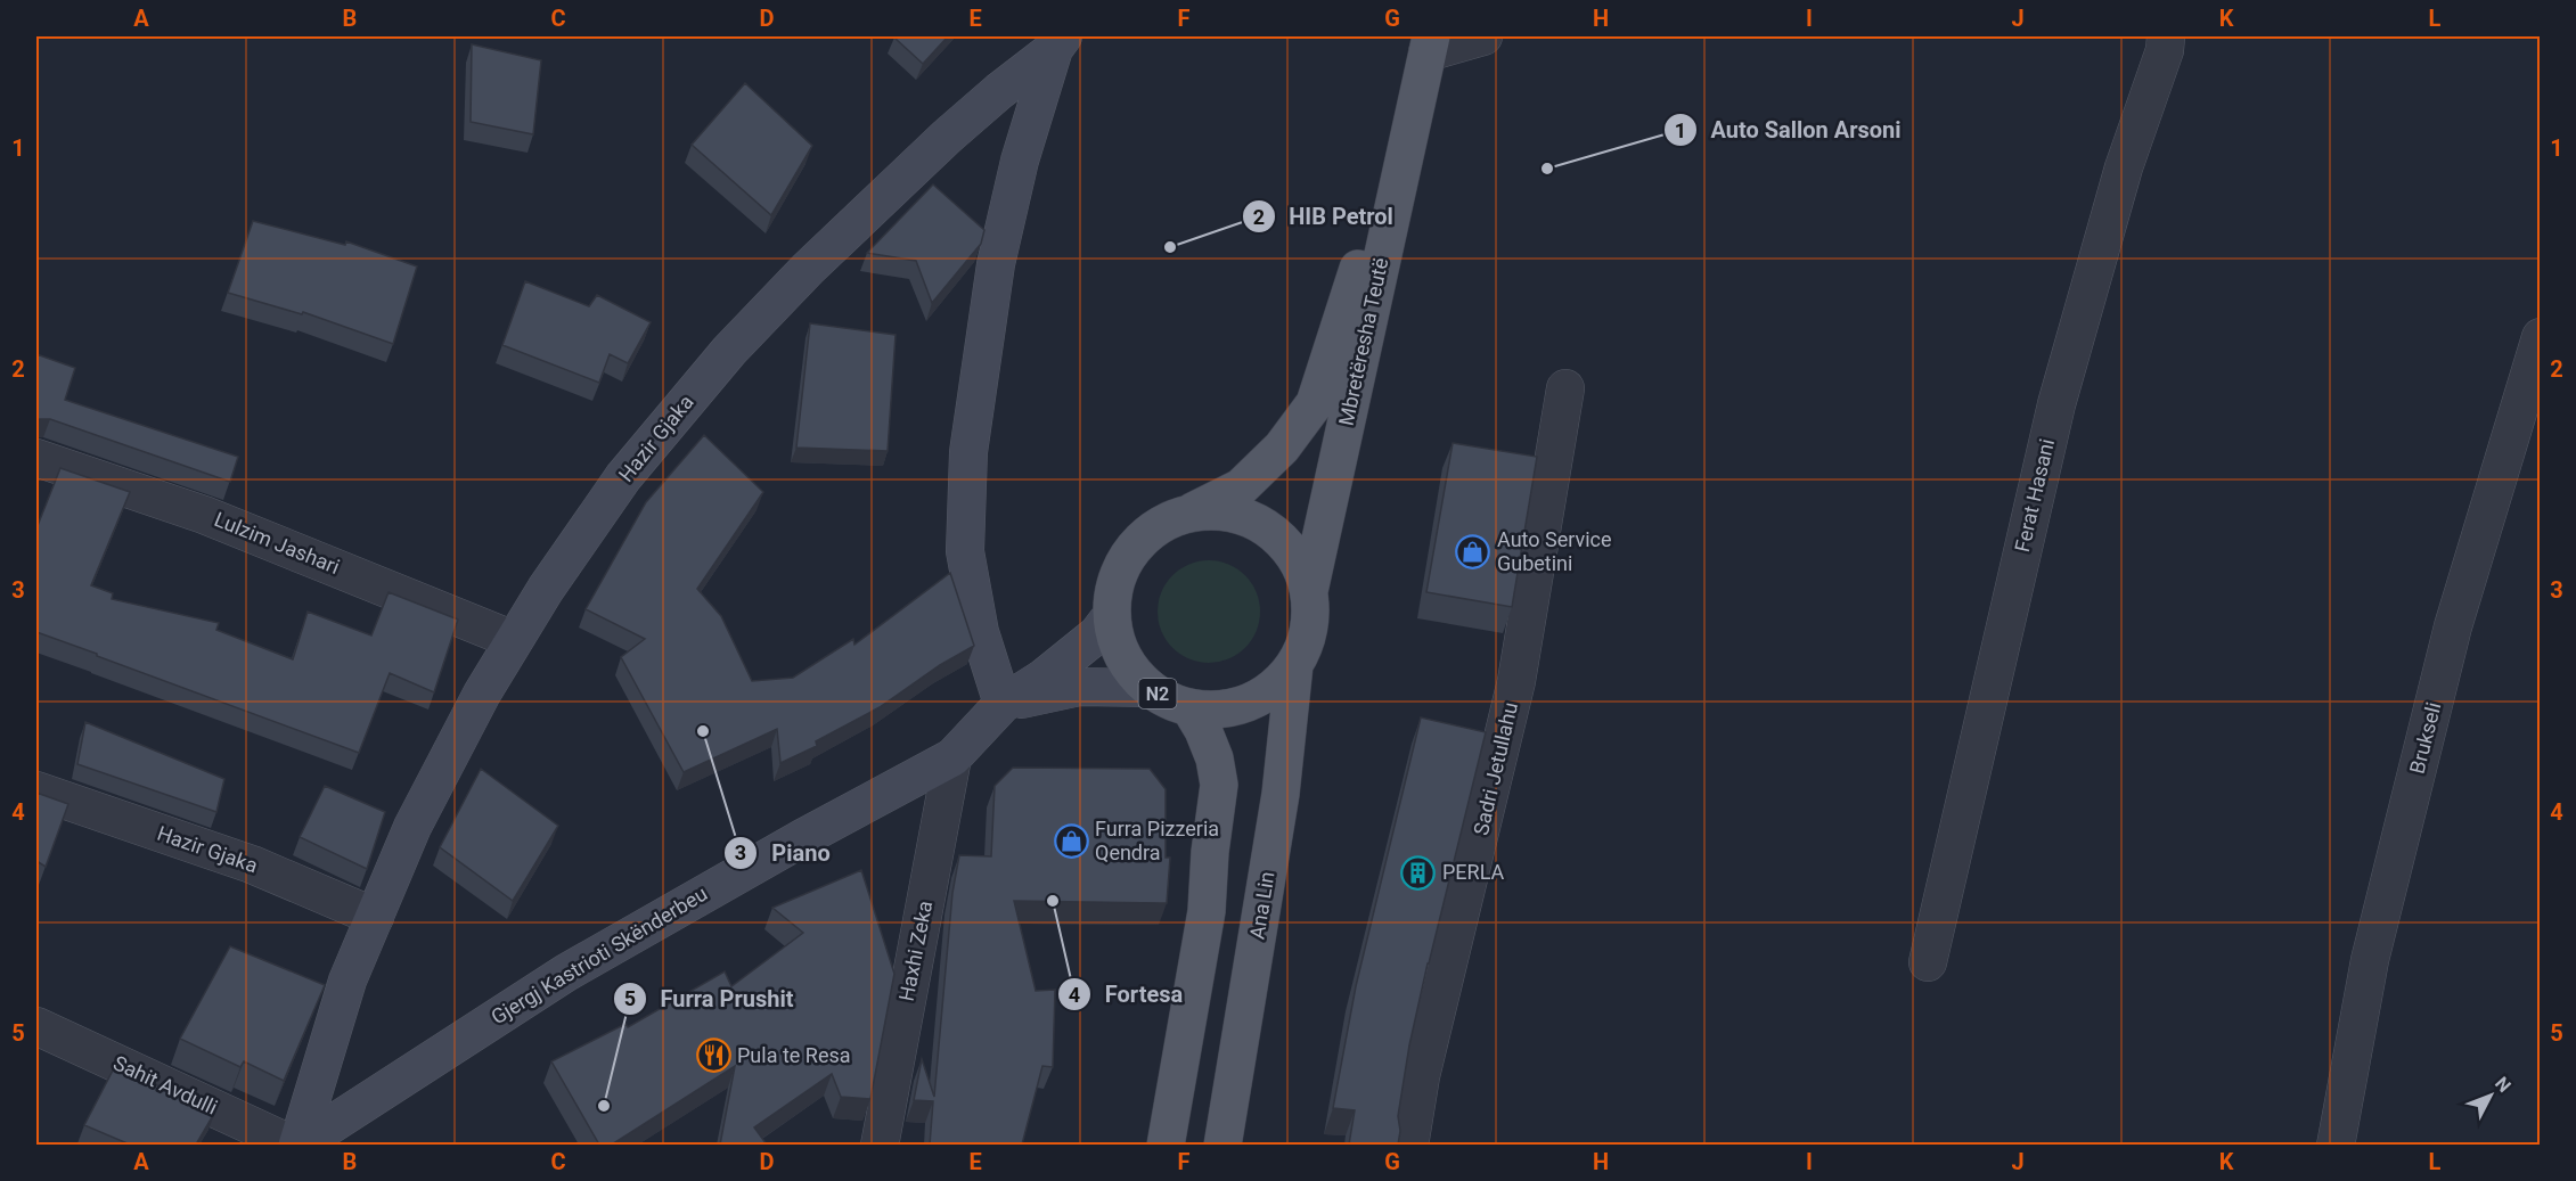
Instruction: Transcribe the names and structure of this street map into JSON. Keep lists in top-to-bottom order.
{
  "streets": {
    "main road": ["Mbretëresha Teutë", "N2", "Ana Lin"],
    "street": [
      "Hazir Gjaka",
      "Ferat Hasani",
      "Lulzim Jashari",
      "Brukseli",
      "Sadri Jetullahu",
      "Haxhi Zeka",
      "Gjergj Kastrioti Skënderbeu",
      "Sahit Avdulli"
    ]
  },
  "crossings": [
    ["Mbretëresha Teutë", "N2"],
    ["Mbretëresha Teutë", "Ana Lin"],
    ["Mbretëresha Teutë", "Gjergj Kastrioti Skënderbeu"],
    ["Hazir Gjaka", "Lulzim Jashari"],
    ["Hazir Gjaka", "Gjergj Kastrioti Skënderbeu"],
    ["Hazir Gjaka", "Sahit Avdulli"],
    ["N2", "Ana Lin"],
    ["N2", "Gjergj Kastrioti Skënderbeu"],
    ["Ana Lin", "Gjergj Kastrioti Skënderbeu"],
    ["Haxhi Zeka", "Gjergj Kastrioti Skënderbeu"],
    ["Gjergj Kastrioti Skënderbeu", "Sahit Avdulli"]
  ],
  "places": {
    "other": [
      "Auto Sallon Arsoni",
      "HIB Petrol",
      "Piano",
      "Fortesa",
      "Furra Prushit"
    ],
    "shop": ["Auto Service Gubetini", "Furra Pizzeria Qendra"],
    "building": ["PERLA"],
    "restaurant": ["Pula te Resa"]
  },
  "north": "top right",
  "grid": {
    "columns": [
      "A",
      "B",
      "C",
      "D",
      "E",
      "F",
      "G",
      "H",
      "I",
      "J",
      "K",
      "L"
    ],
    "rows": [
      "1",
      "2",
      "3",
      "4",
      "5"
    ]
  }
}
